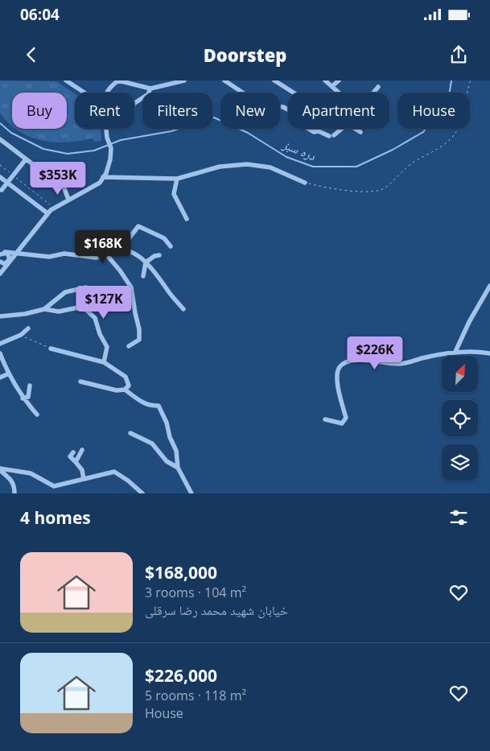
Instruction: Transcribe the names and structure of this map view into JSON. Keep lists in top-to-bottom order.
{
  "water": ["دره سبز"],
  "north": "top right",
  "page": {
    "status": "06:04",
    "header": "Doorstep",
    "chip": [
      "Buy",
      "Rent",
      "Filters",
      "New",
      "Apartment",
      "House"
    ],
    "price": [
      "$353K",
      "$168K",
      "$127K",
      "$226K"
    ],
    "heading": "4 homes",
    "list": [
      {
        "name": "$168,000",
        "note": "3 rooms · 104 m² · خیابان شهید محمد رضا سرقلی"
      },
      {
        "name": "$226,000",
        "note": "5 rooms · 118 m² · House"
      }
    ]
  }
}
